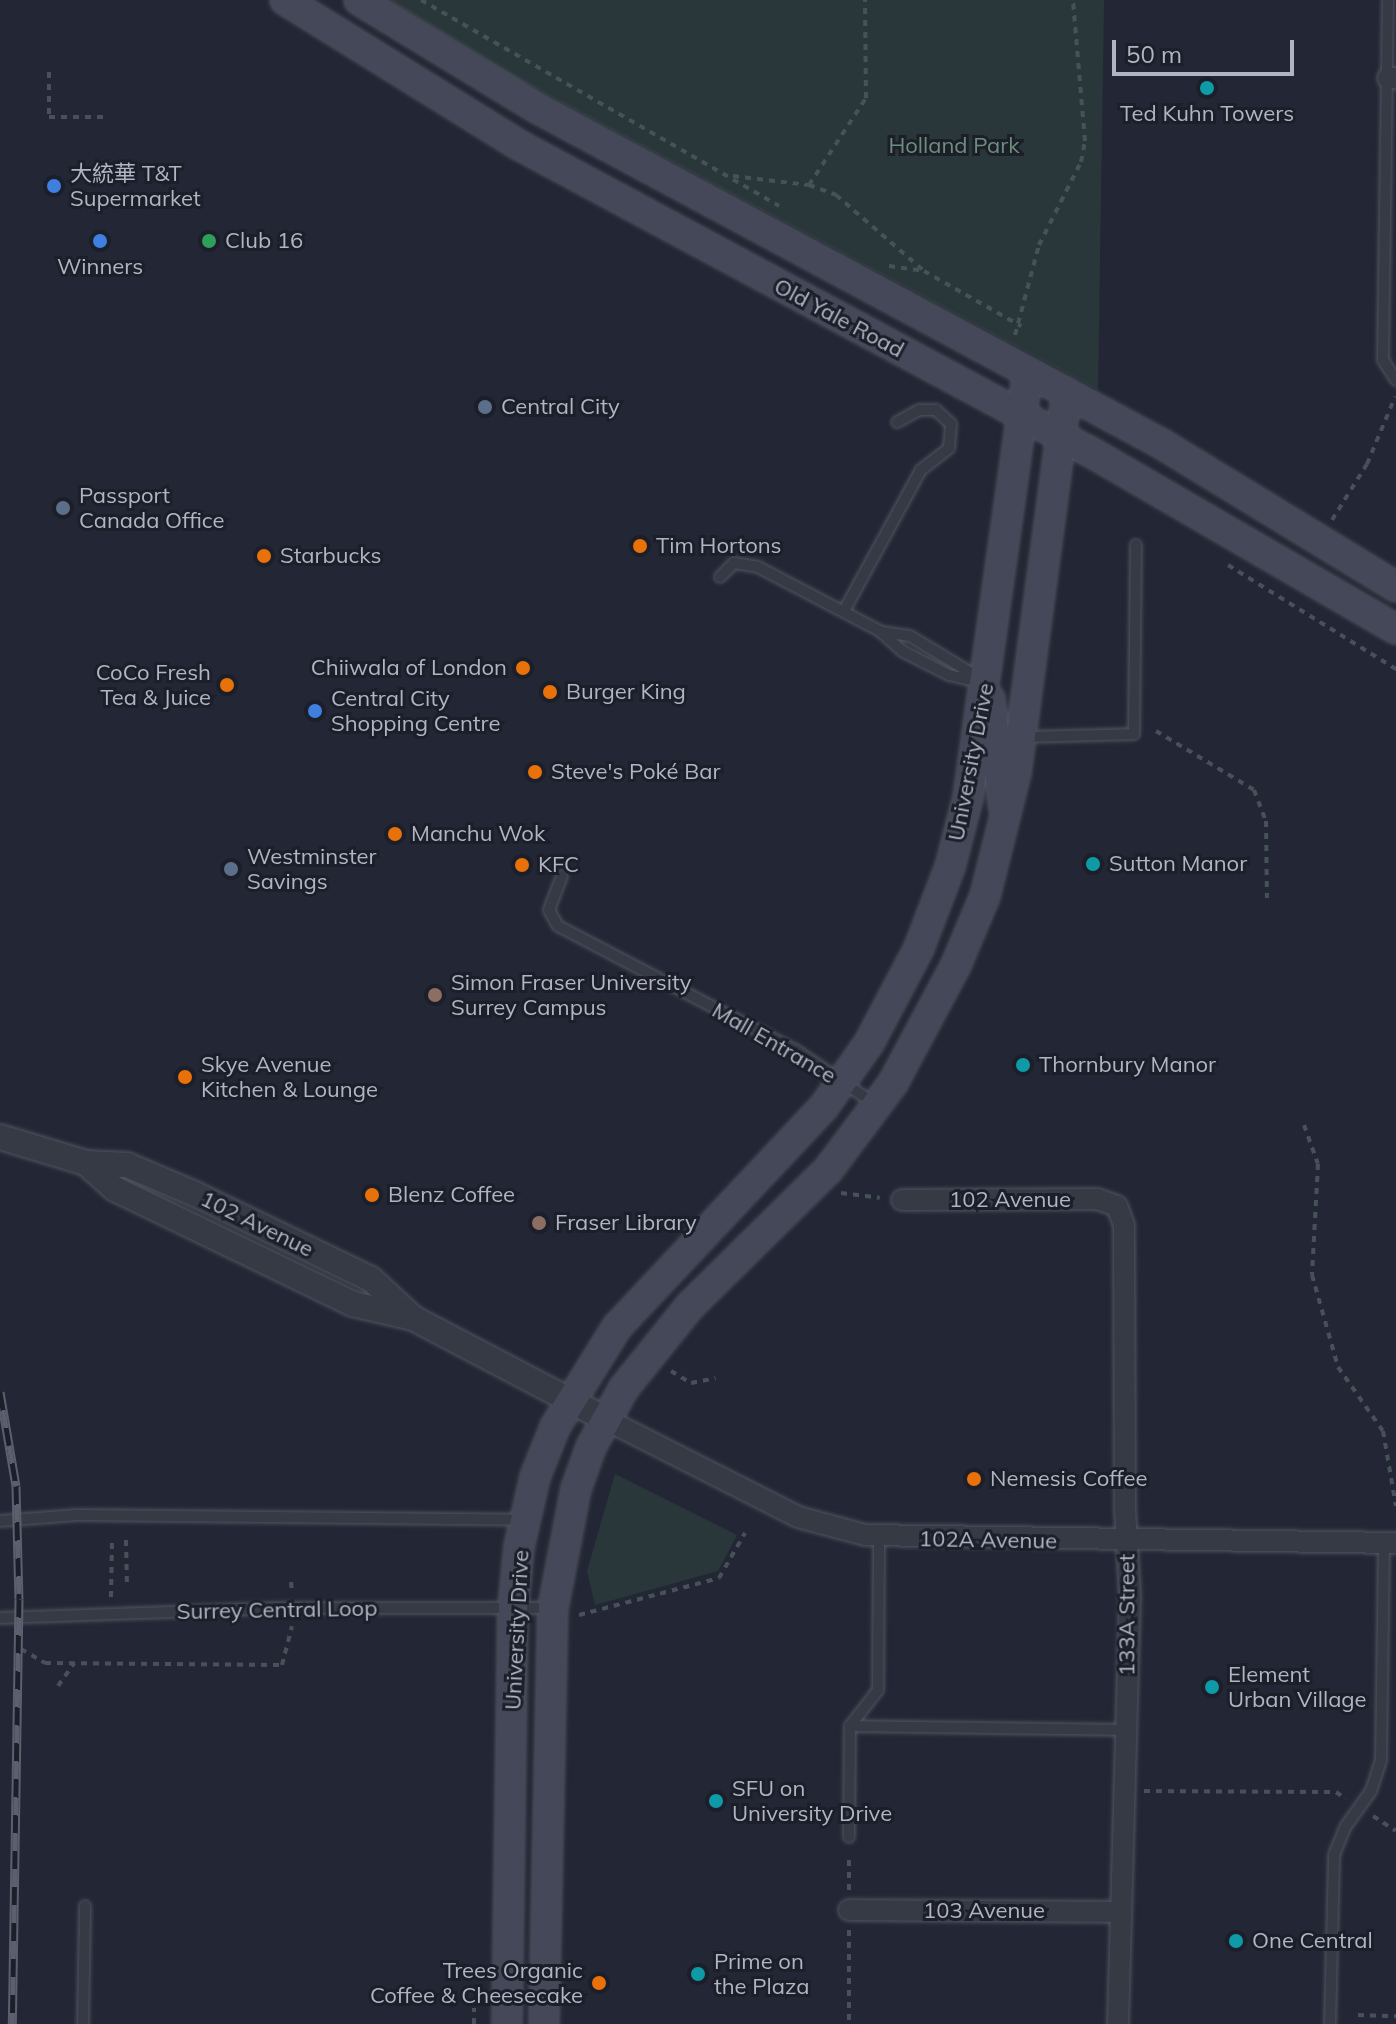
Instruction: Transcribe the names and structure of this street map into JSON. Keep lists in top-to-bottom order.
{
  "streets": {
    "main road": ["Old Yale Road", "University Drive"],
    "street": [
      "102 Avenue",
      "102A Avenue",
      "133A Street",
      "103 Avenue"
    ],
    "lane": ["Mall Entrance", "Surrey Central Loop"]
  },
  "crossings": [
    ["Old Yale Road", "University Drive"],
    ["University Drive", "Mall Entrance"],
    ["University Drive", "102 Avenue"],
    ["University Drive", "102A Avenue"],
    ["University Drive", "Surrey Central Loop"],
    ["102 Avenue", "102A Avenue"],
    ["102 Avenue", "133A Street"],
    ["102A Avenue", "133A Street"],
    ["133A Street", "103 Avenue"]
  ],
  "parks": ["Holland Park"],
  "places": [
    "Ted Kuhn Towers",
    "大統華 T&T Supermarket",
    "Winners",
    "Club 16",
    "Central City",
    "Passport Canada Office",
    "Tim Hortons",
    "Starbucks",
    "Chiiwala of London",
    "CoCo Fresh Tea & Juice",
    "Burger King",
    "Central City Shopping Centre",
    "Steve's Poké Bar",
    "Manchu Wok",
    "Sutton Manor",
    "KFC",
    "Westminster Savings",
    "Simon Fraser University Surrey Campus",
    "Thornbury Manor",
    "Skye Avenue Kitchen & Lounge",
    "Blenz Coffee",
    "Fraser Library",
    "Nemesis Coffee",
    "Element Urban Village",
    "SFU on University Drive",
    "One Central",
    "Prime on the Plaza",
    "Trees Organic Coffee & Cheesecake"
  ],
  "scale_bar": "50 m"
}
